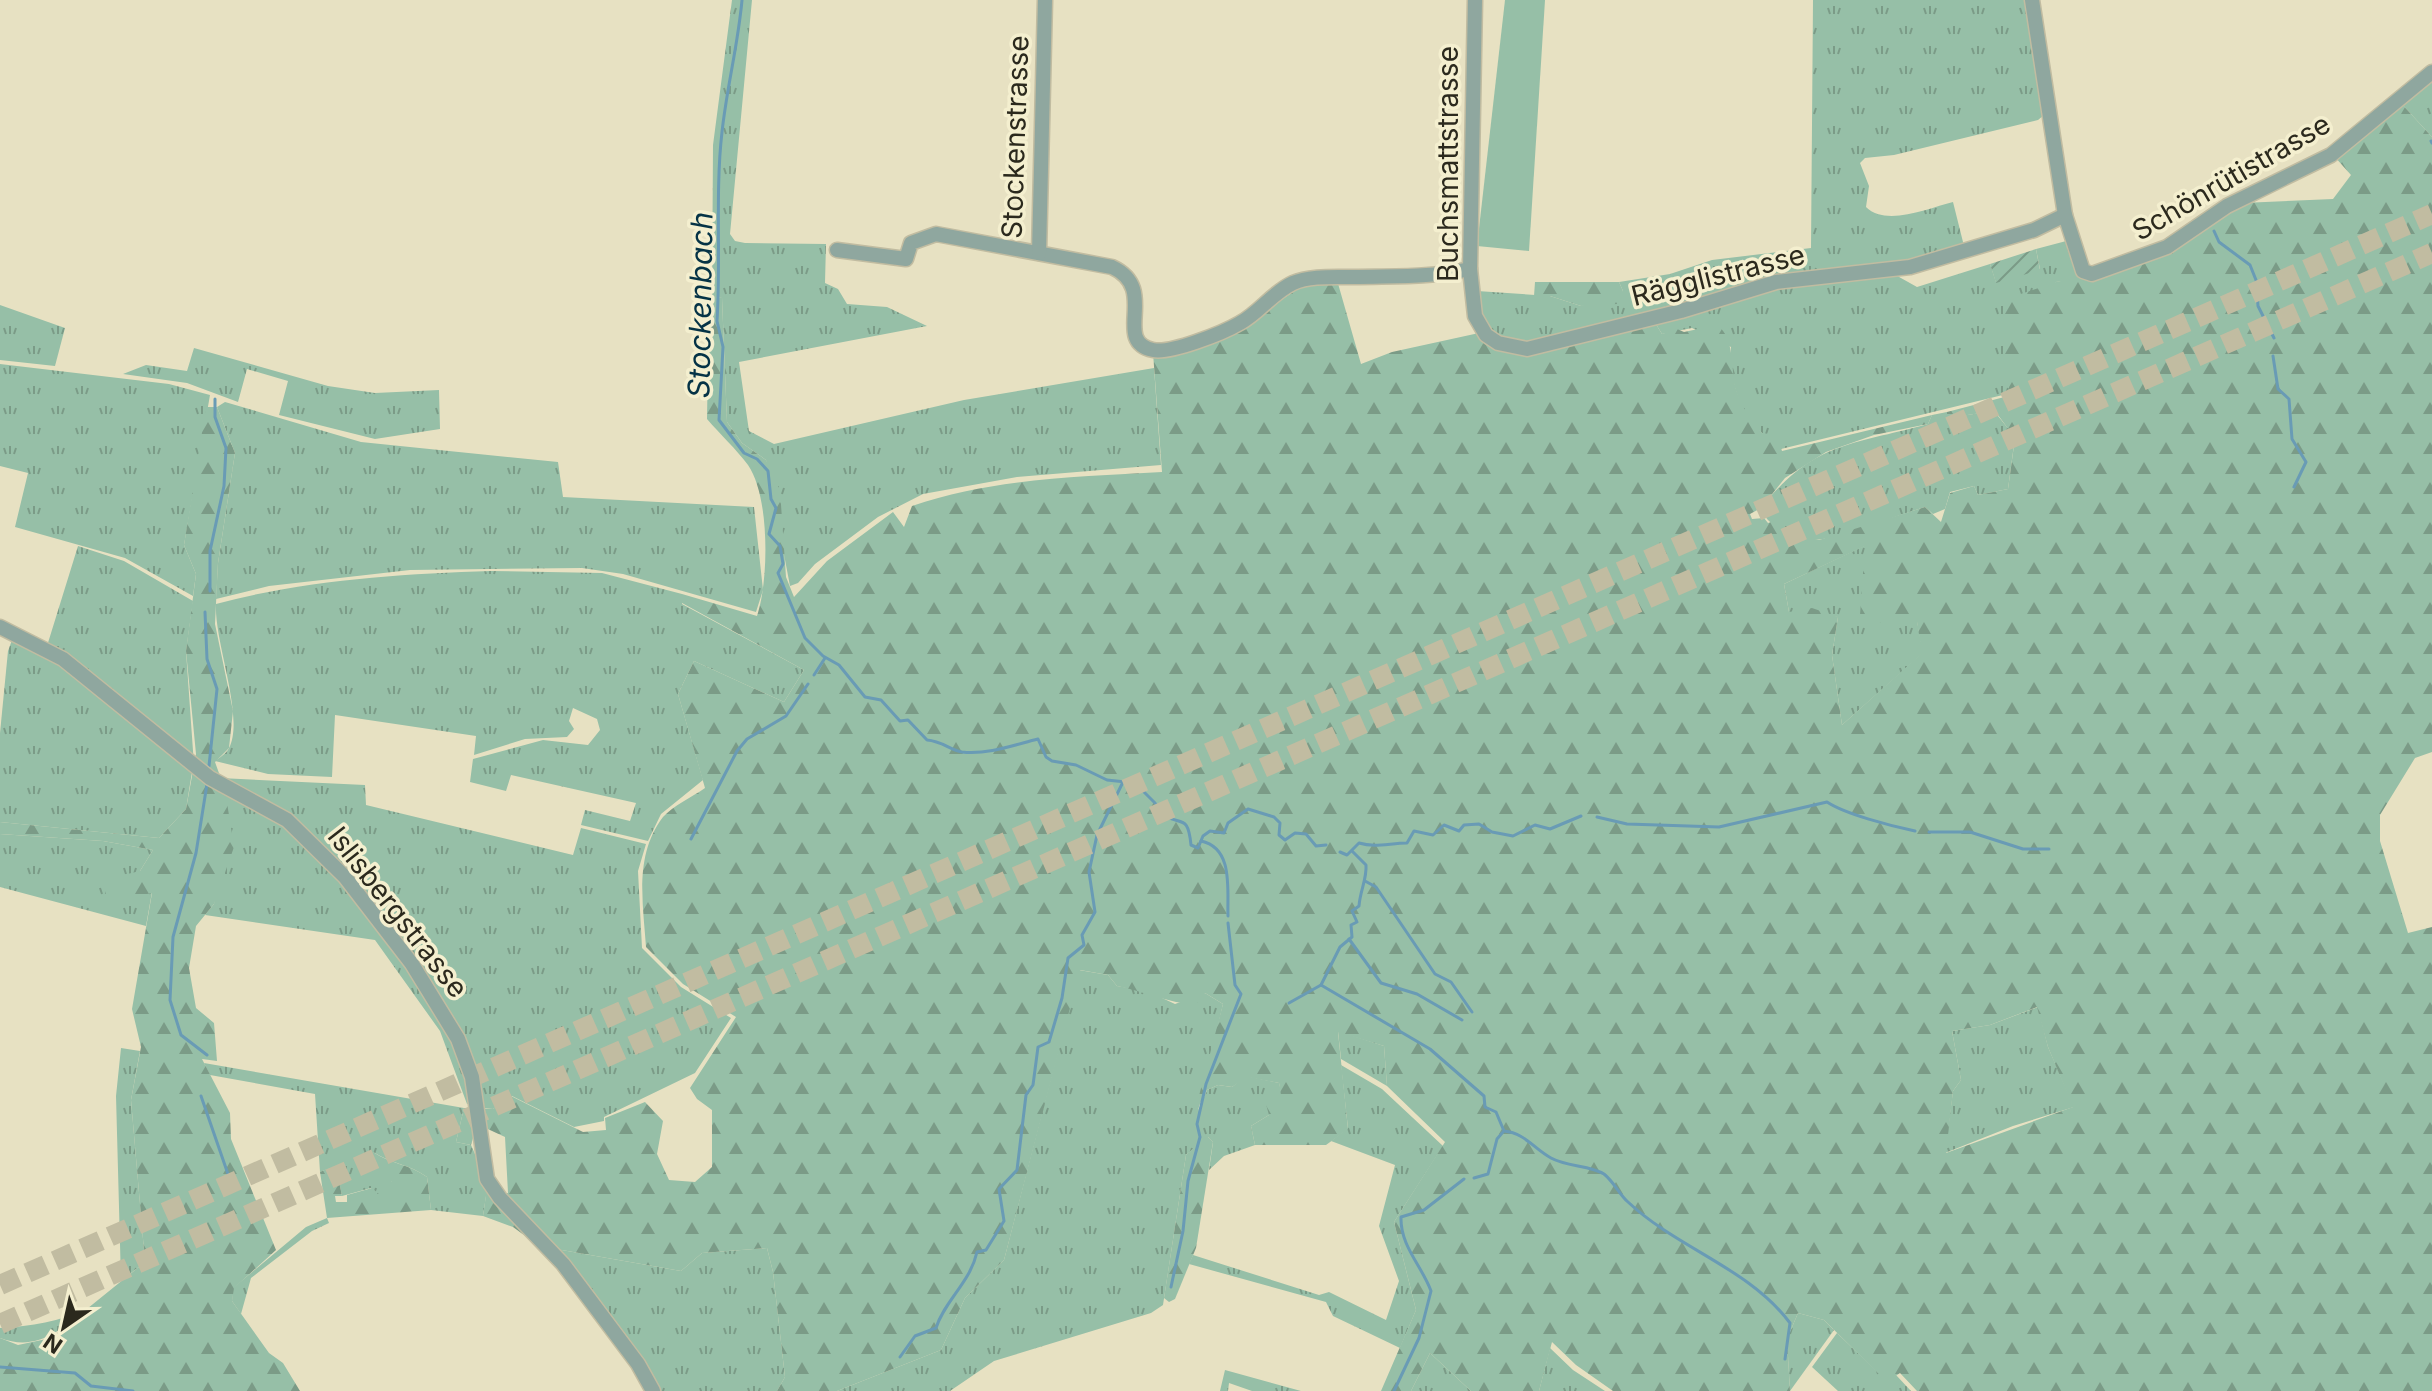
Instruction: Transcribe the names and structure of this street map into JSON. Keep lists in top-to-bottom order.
{
  "streets": {
    "street": [
      "Stockenstrasse",
      "Buchsmattstrasse",
      "Schönrütistrasse",
      "Rägglistrasse",
      "Islisbergstrasse"
    ]
  },
  "crossings": [
    ["Buchsmattstrasse", "Rägglistrasse"],
    ["Schönrütistrasse", "Rägglistrasse"]
  ],
  "water": ["Stockenbach"],
  "north": "bottom left"
}
